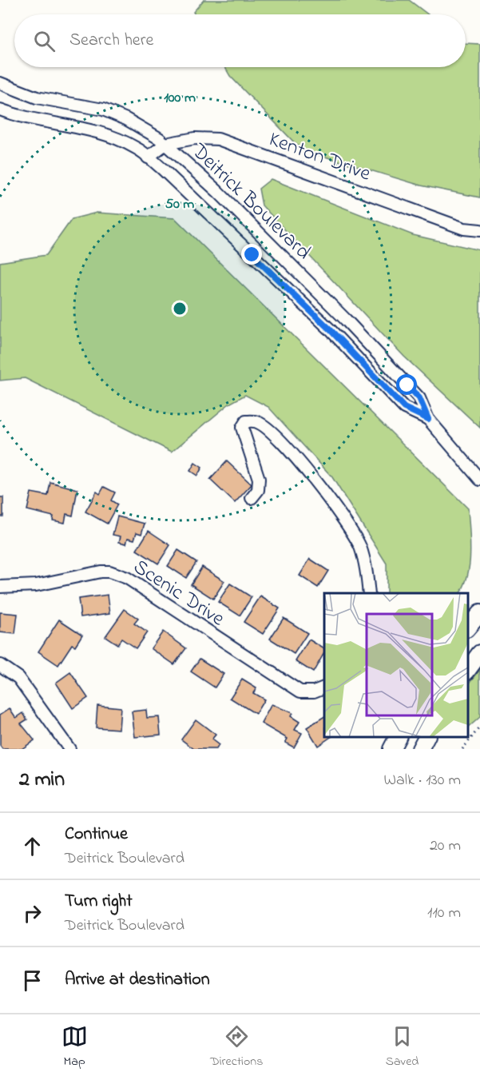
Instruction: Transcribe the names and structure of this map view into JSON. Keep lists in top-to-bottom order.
{
  "streets": {
    "street": ["Kenton Drive", "Deitrick Boulevard", "Scenic Drive"]
  },
  "crossings": [
    ["Kenton Drive", "Deitrick Boulevard"]
  ],
  "page": {
    "search": "Search here",
    "heading": ["2 min", "Walk · 130 m"],
    "list": [
      ["Continue", "Deitrick Boulevard", "20 m"],
      ["Turn right", "Deitrick Boulevard", "110 m"],
      "Arrive at destination"
    ],
    "nav": ["Map", "Directions", "Saved"]
  },
  "rings": ["100 m", "50 m"]
}
